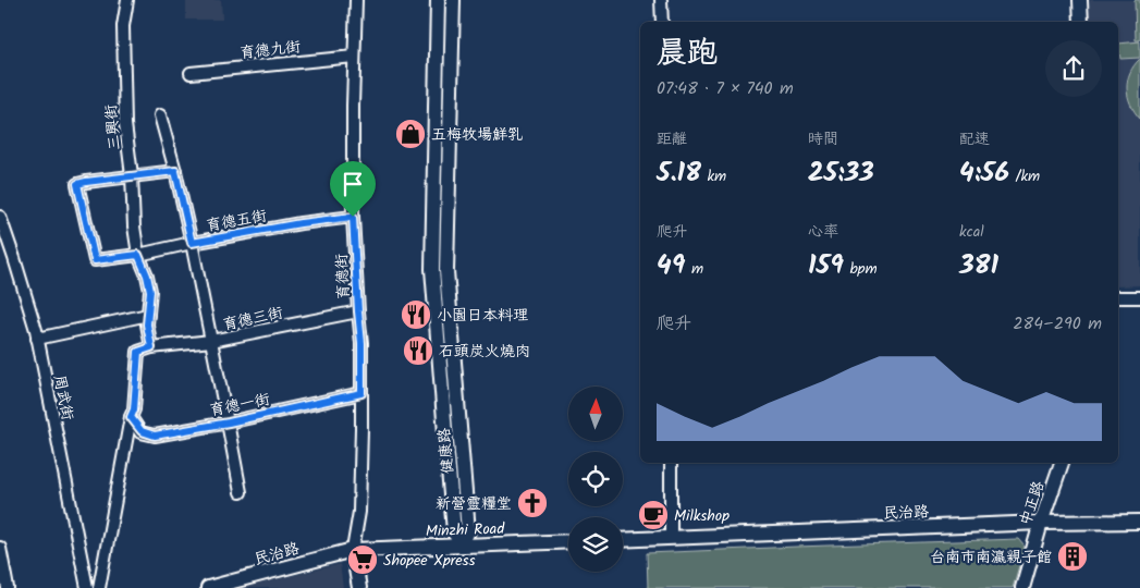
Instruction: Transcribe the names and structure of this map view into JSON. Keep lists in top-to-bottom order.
{
  "streets": {
    "street": [
      "育德九街",
      "三興街",
      "育德五街",
      "育德街",
      "育德三街",
      "周武街",
      "育德一街",
      "健康路",
      "中正路",
      "民治路",
      "Minzhi Road"
    ]
  },
  "crossings": [
    ["育德九街", "育德街"],
    ["三興街", "育德五街"],
    ["三興街", "育德三街"],
    ["育德五街", "育德街"],
    ["育德街", "育德三街"],
    ["育德街", "育德一街"],
    ["育德街", "民治路"],
    ["育德街", "Minzhi Road"],
    ["健康路", "Minzhi Road"],
    ["中正路", "民治路"],
    ["民治路", "Minzhi Road"]
  ],
  "places": {
    "shop": ["五梅牧場鮮乳"],
    "restaurant": ["小園日本料理", "石頭炭火燒肉"],
    "church": ["新營靈糧堂"],
    "cafe": ["Milkshop"],
    "building": ["台南市南瀛親子館"],
    "supermarket": ["Shopee Xpress"]
  },
  "north": "top",
  "page": {
    "heading": ["晨跑", "07:48 · 7 × 740 m"],
    "stats": [
      ["距離", "5.18 km"],
      ["時間", "25:33"],
      ["配速", "4:56 /km"],
      ["爬升", "49 m"],
      ["心率", "159 bpm"],
      ["kcal", "381"]
    ],
    "chart": ["爬升", "284–290 m"]
  }
}
